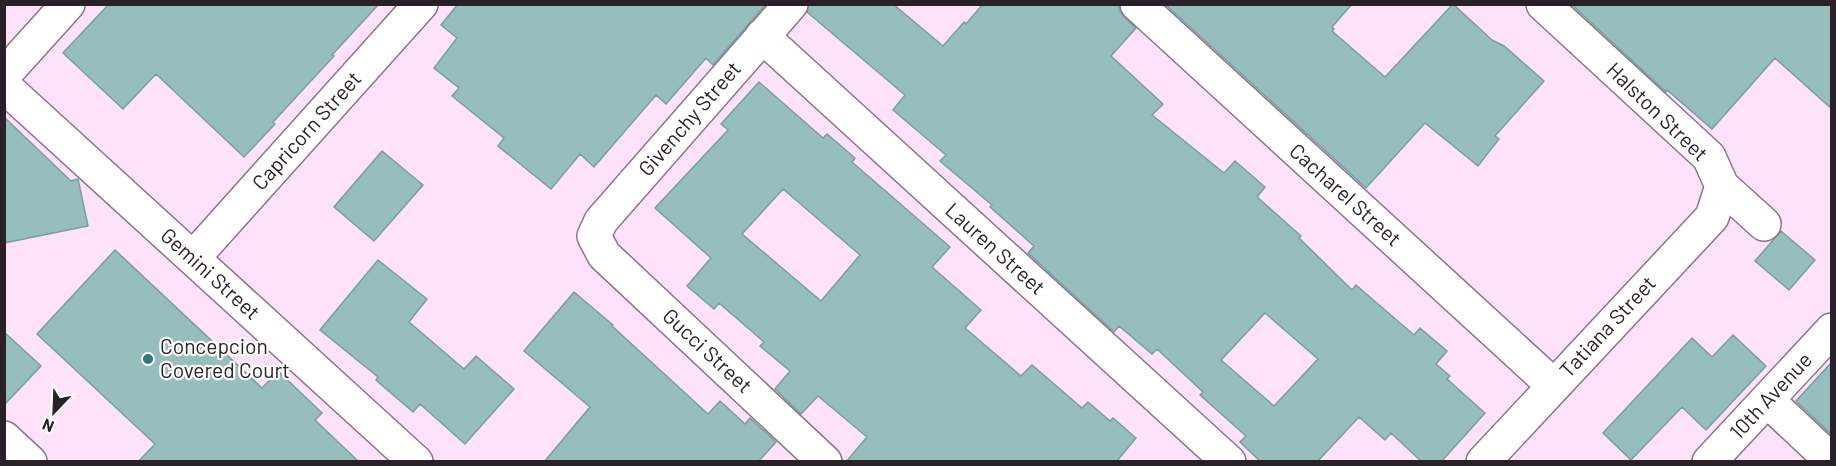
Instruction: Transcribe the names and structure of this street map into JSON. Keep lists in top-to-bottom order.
{
  "streets": {
    "street": [
      "Halston Street",
      "Givenchy Street",
      "Capricorn Street",
      "Cacharel Street",
      "Lauren Street",
      "Gemini Street",
      "Tatiana Street",
      "Gucci Street",
      "10th Avenue"
    ]
  },
  "crossings": [
    ["Halston Street", "Tatiana Street"],
    ["Givenchy Street", "Lauren Street"],
    ["Givenchy Street", "Gucci Street"],
    ["Capricorn Street", "Gemini Street"],
    ["Cacharel Street", "Tatiana Street"]
  ],
  "places": ["Concepcion Covered Court"],
  "north": "bottom left"
}
